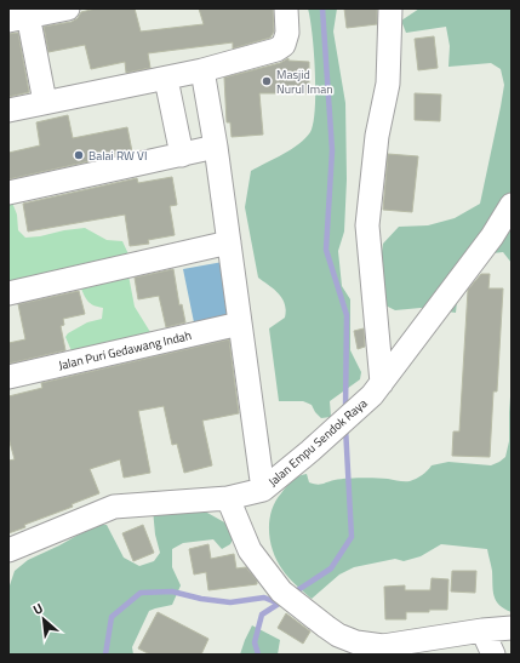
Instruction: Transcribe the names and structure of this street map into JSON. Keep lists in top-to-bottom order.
{
  "streets": {
    "street": ["Jalan Puri Gedawang Indah", "Jalan Empu Sendok Raya"]
  },
  "places": ["Masjid Nurul Iman", "Balai RW VI"],
  "north": "top left"
}
